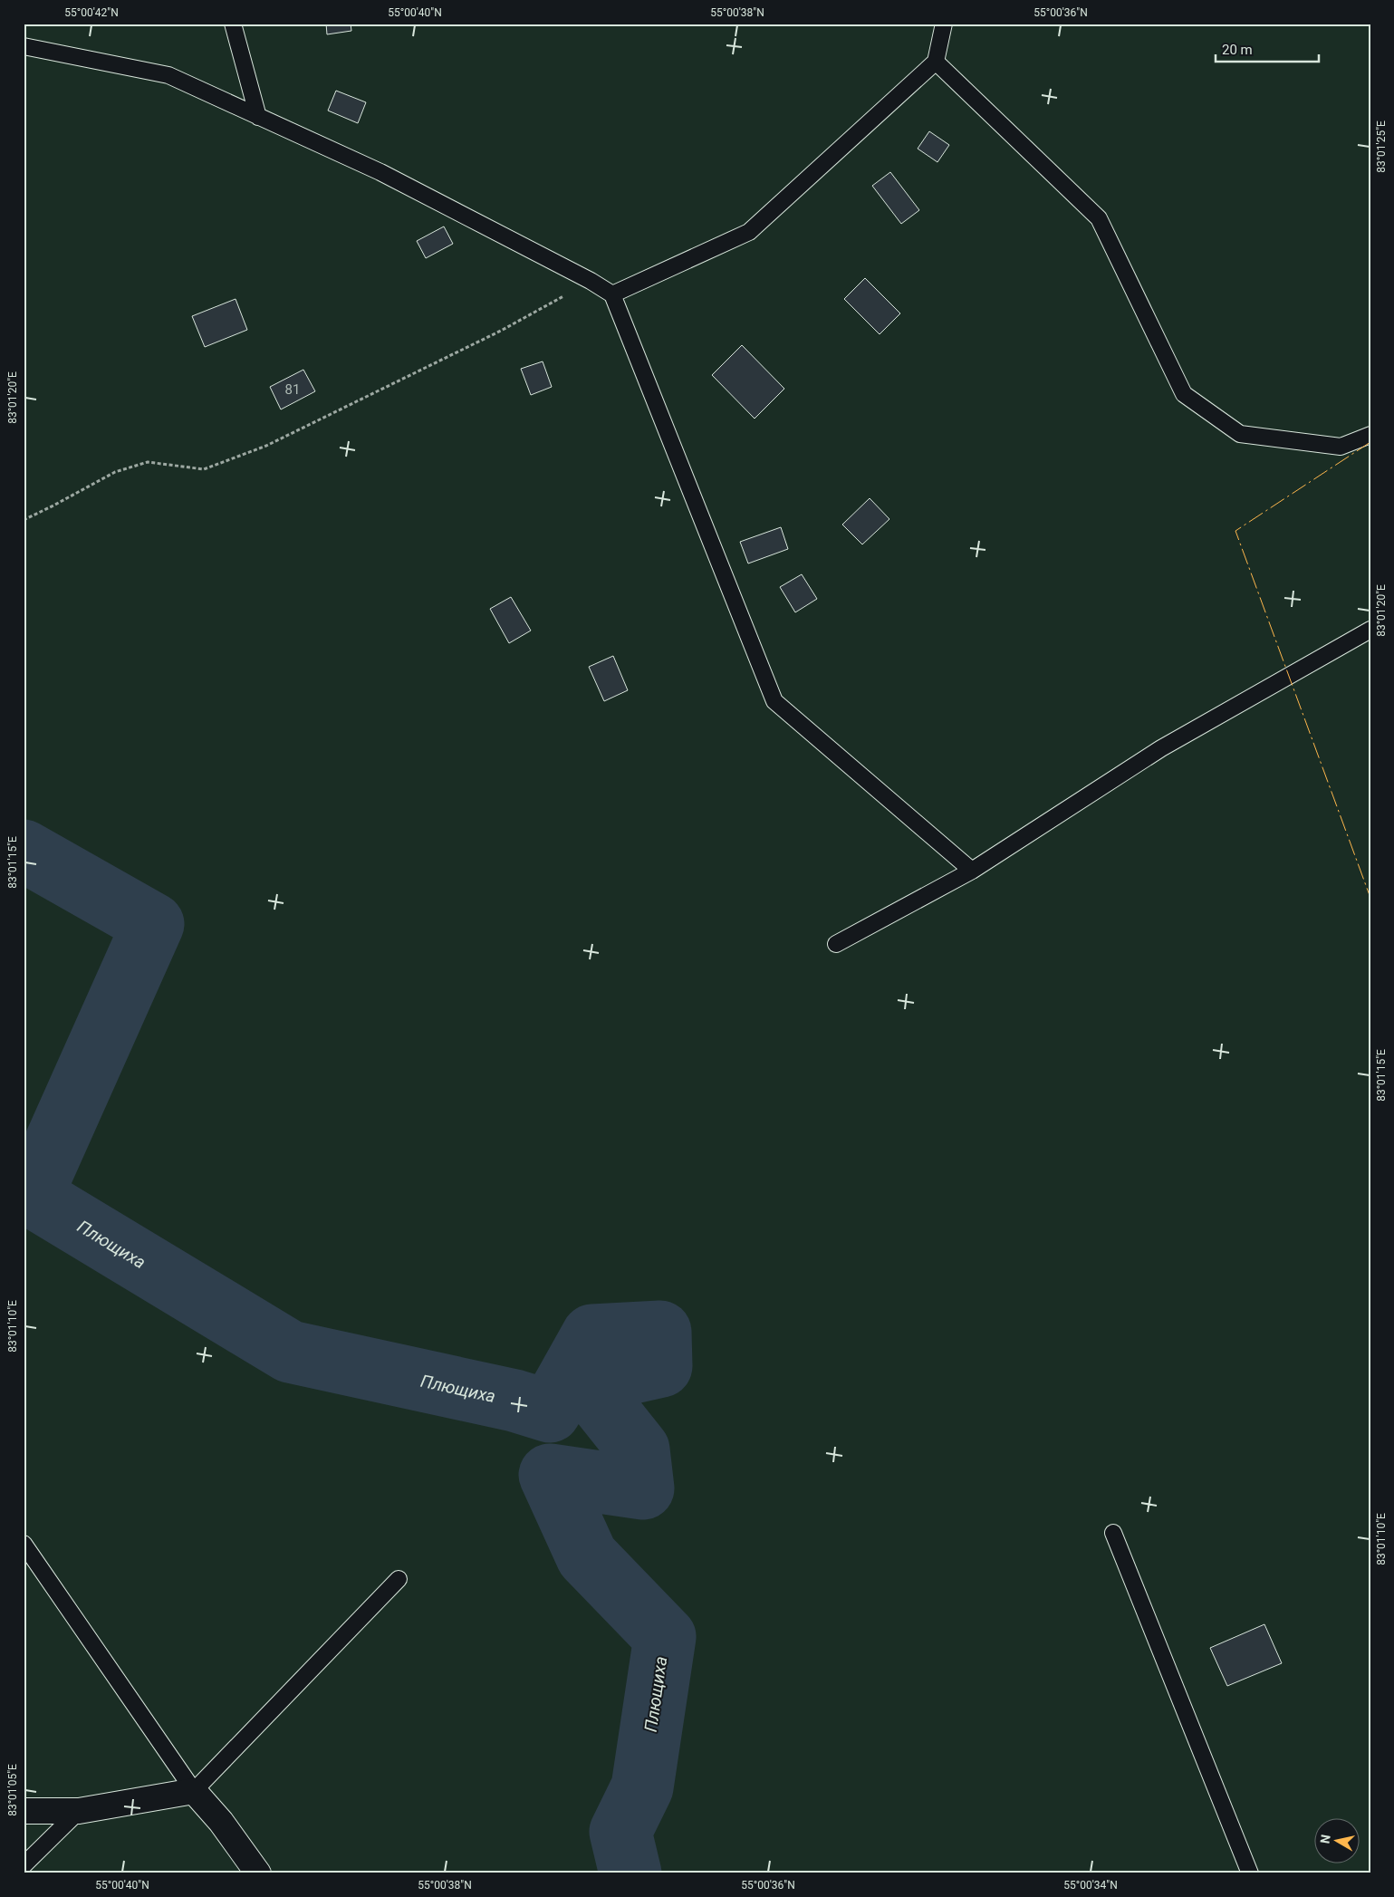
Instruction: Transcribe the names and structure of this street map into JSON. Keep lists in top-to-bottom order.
{
  "water": ["Плющиха"],
  "house_numbers": ["81"],
  "scale_bar": "20 m",
  "north": "left",
  "coordinates": [
    "55°00'42\"N",
    "55°00'40\"N",
    "55°00'38\"N",
    "55°00'36\"N",
    "83°01'25\"E",
    "83°01'20\"E",
    "83°01'15\"E",
    "83°01'10\"E",
    "83°01'05\"E",
    "55°00'34\"N"
  ]
}
